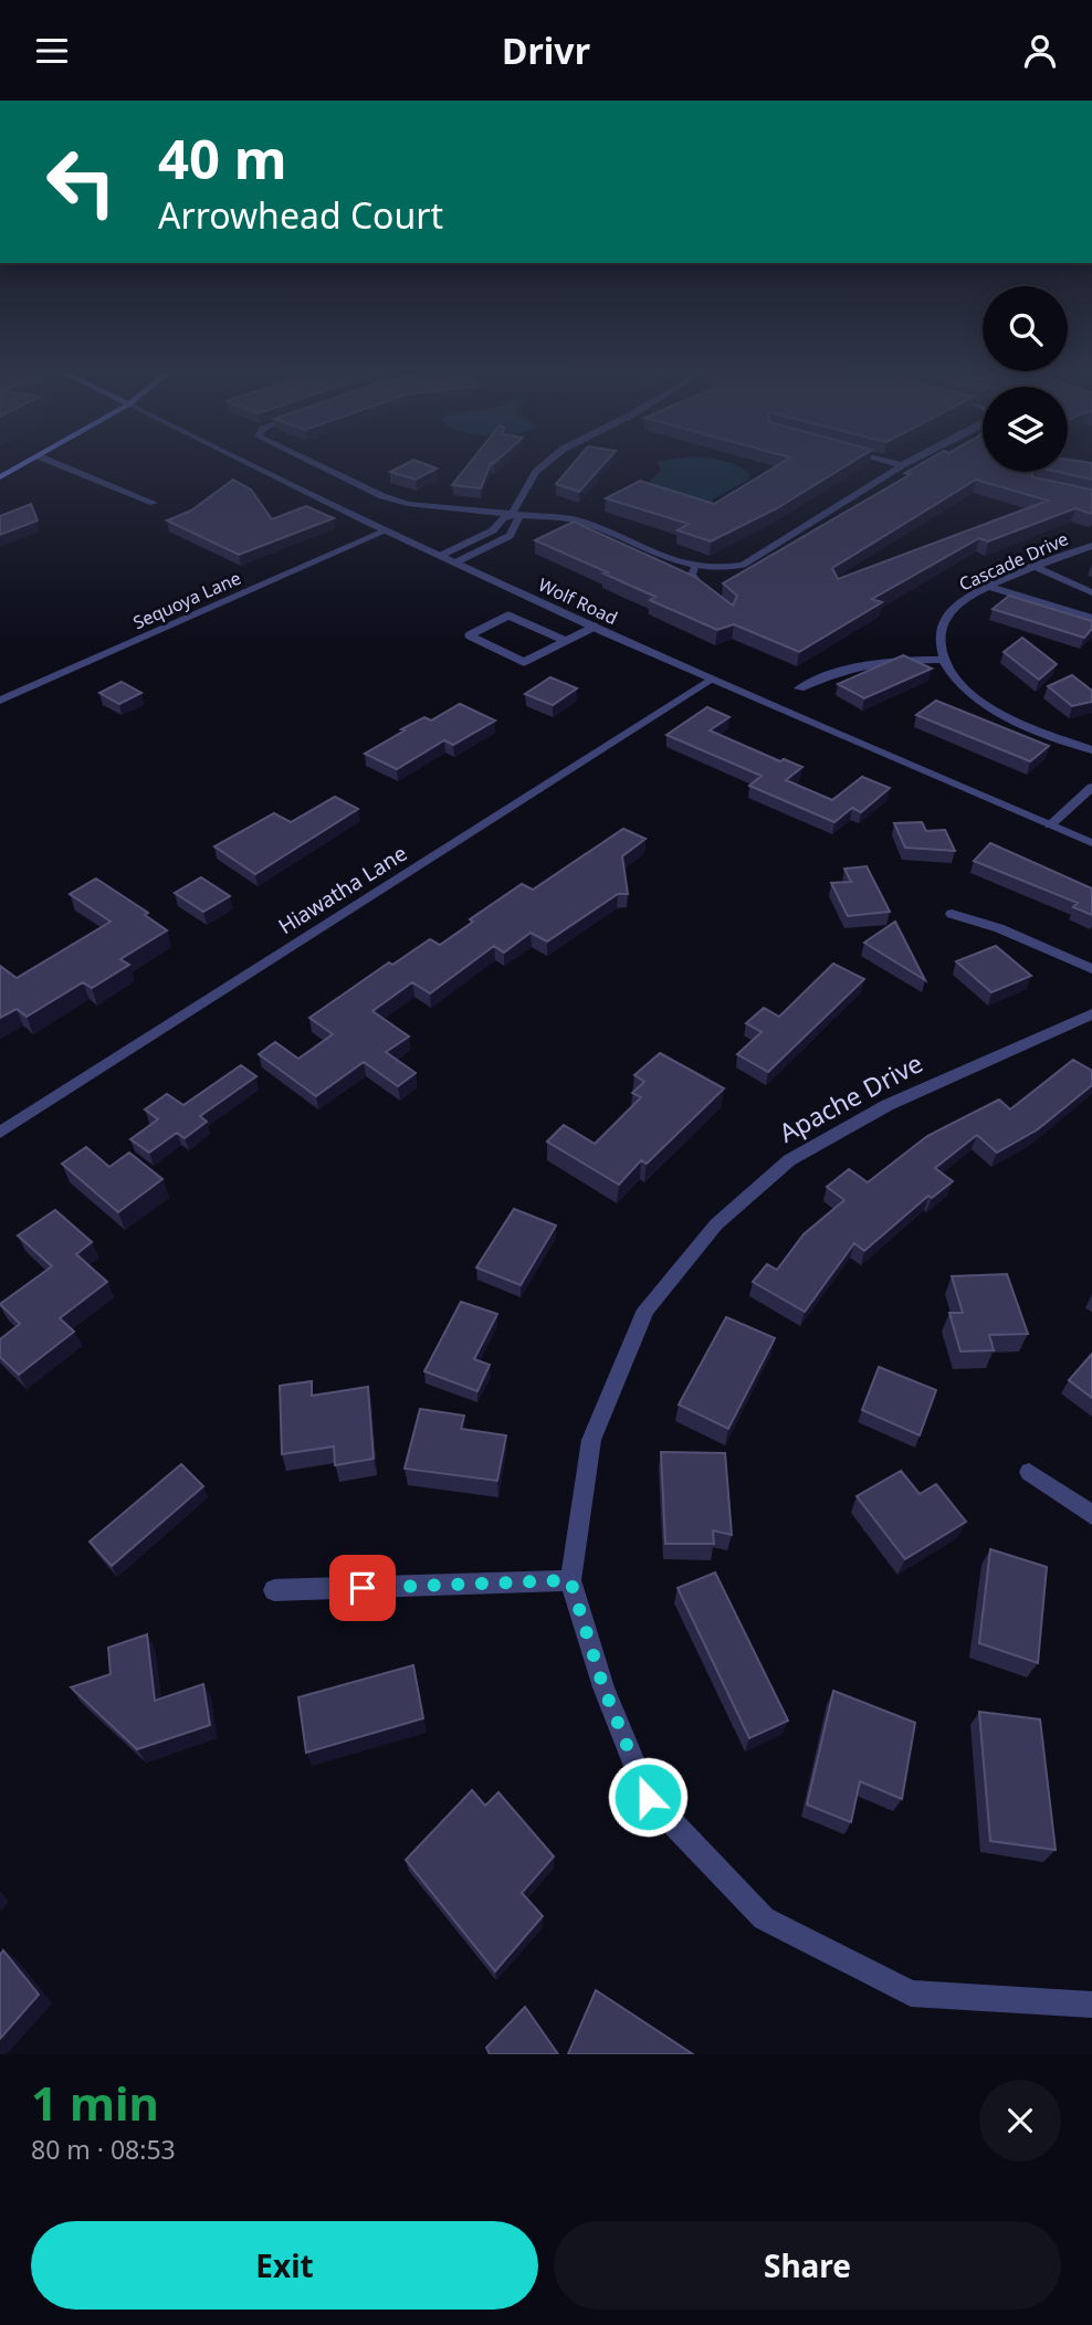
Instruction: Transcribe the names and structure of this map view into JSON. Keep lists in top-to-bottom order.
{
  "streets": {
    "street": [
      "Cascade Drive",
      "Sequoya Lane",
      "Wolf Road",
      "Hiawatha Lane",
      "Apache Drive"
    ]
  },
  "crossings": [
    ["Sequoya Lane", "Wolf Road"],
    ["Wolf Road", "Hiawatha Lane"]
  ],
  "page": {
    "header": "Drivr",
    "turn": ["40 m", "Arrowhead Court"],
    "heading": ["1 min", "80 m · 08:53"],
    "buttons": ["Exit", "Share"]
  }
}
